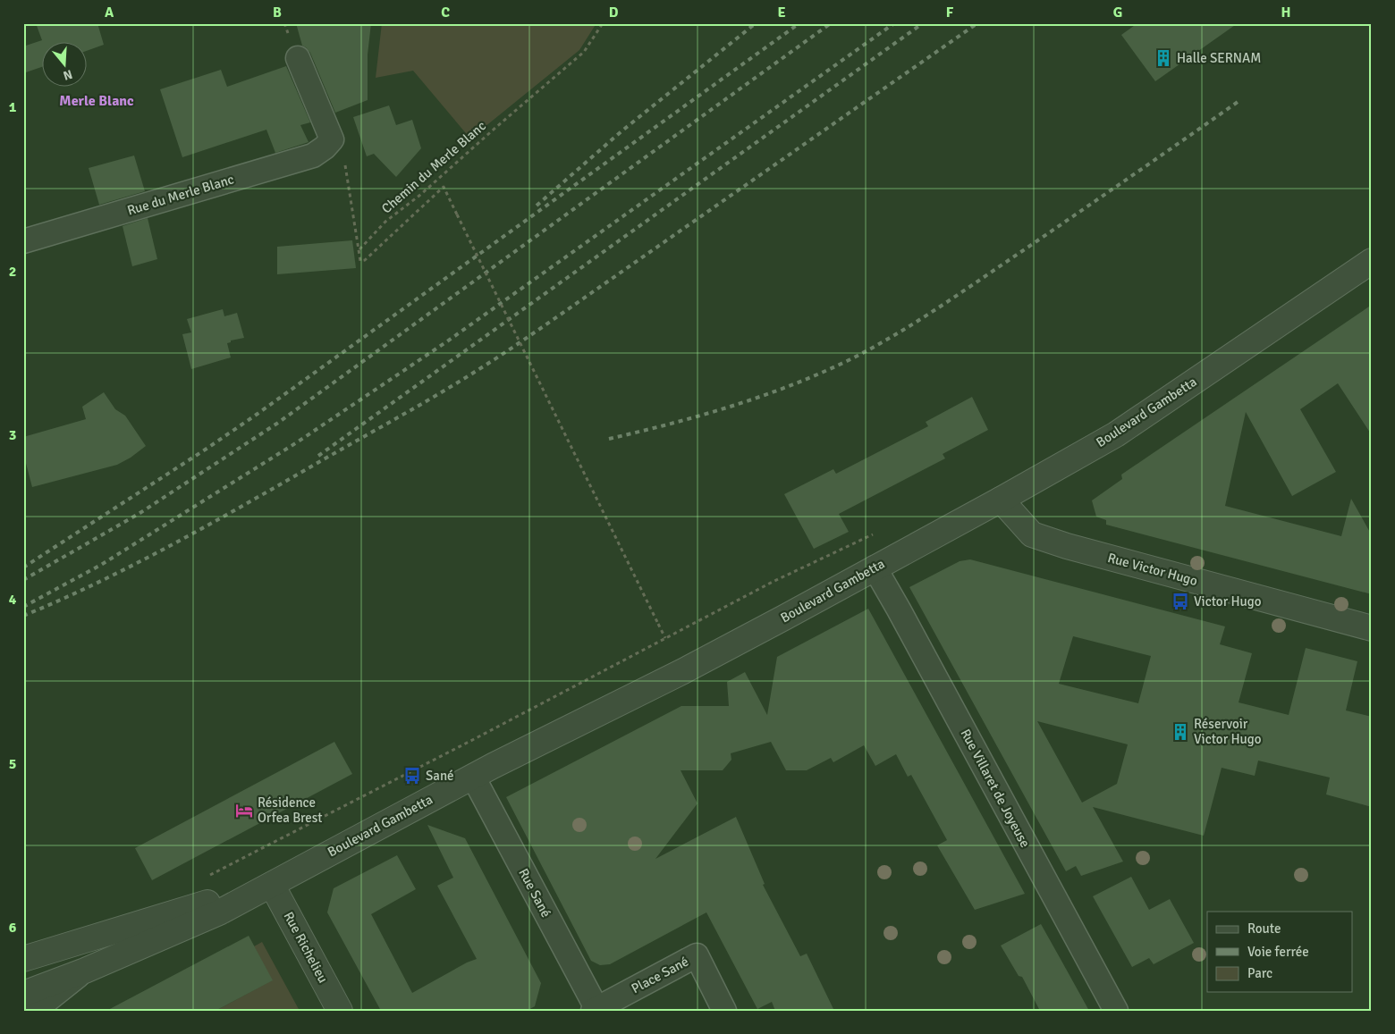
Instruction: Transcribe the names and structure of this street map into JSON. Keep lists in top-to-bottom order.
{
  "streets": {
    "street": [
      "Rue du Merle Blanc",
      "Boulevard Gambetta",
      "Rue Victor Hugo",
      "Rue Villaret de Joyeuse",
      "Rue Sané",
      "Rue Richelieu",
      "Place Sané"
    ],
    "path": ["Chemin du Merle Blanc"]
  },
  "crossings": [
    ["Boulevard Gambetta", "Rue Victor Hugo"],
    ["Boulevard Gambetta", "Rue Villaret de Joyeuse"],
    ["Boulevard Gambetta", "Rue Sané"],
    ["Boulevard Gambetta", "Rue Richelieu"],
    ["Rue Sané", "Place Sané"]
  ],
  "districts": ["Merle Blanc"],
  "places": {
    "building": ["Halle SERNAM", "Réservoir Victor Hugo"],
    "bus stop": ["Victor Hugo", "Sané"],
    "hotel": ["Résidence Orfea Brest"]
  },
  "legend": ["Route", "Voie ferrée", "Parc"],
  "north": "bottom",
  "grid": {
    "columns": [
      "A",
      "B",
      "C",
      "D",
      "E",
      "F",
      "G",
      "H"
    ],
    "rows": [
      "1",
      "2",
      "3",
      "4",
      "5",
      "6"
    ]
  }
}
